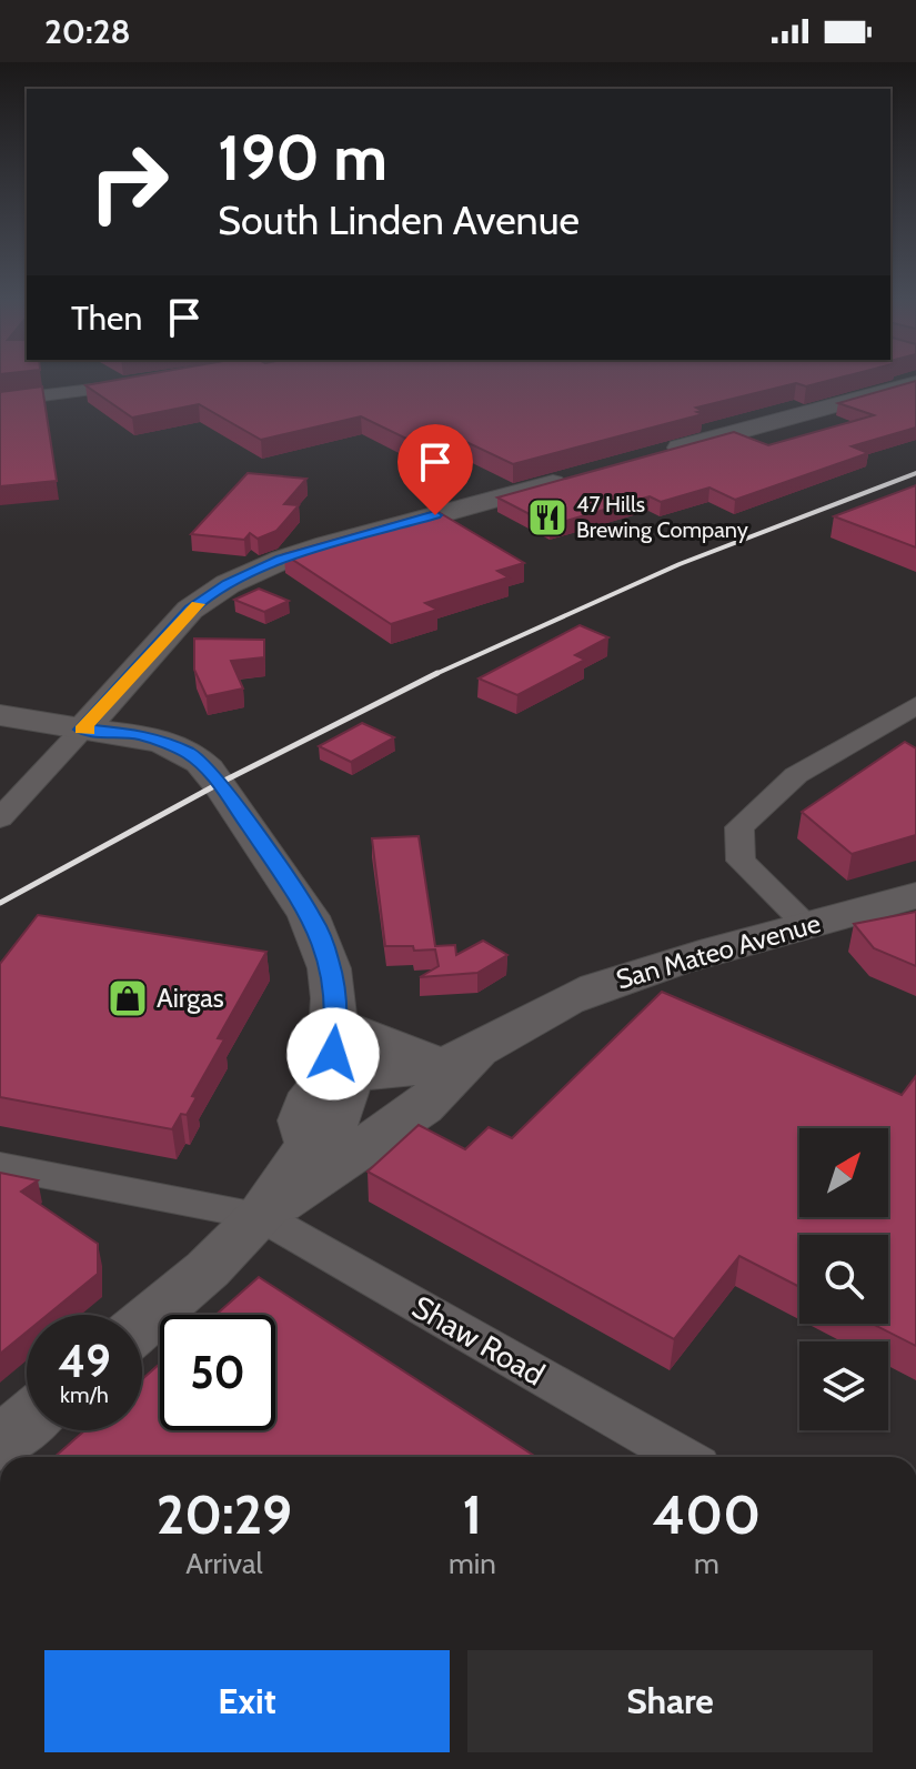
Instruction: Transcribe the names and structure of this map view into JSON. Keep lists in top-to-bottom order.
{
  "streets": {
    "main road": ["San Mateo Avenue"],
    "street": ["Shaw Road"]
  },
  "crossings": [
    ["San Mateo Avenue", "Shaw Road"]
  ],
  "places": {
    "restaurant": ["47 Hills Brewing Company"],
    "shop": ["Airgas"]
  },
  "north": "top right",
  "page": {
    "status": "20:28",
    "turn": ["190 m", "South Linden Avenue"],
    "then": "Then",
    "speed": "49 km/h",
    "limit": "50",
    "eta": [
      "20:29",
      "Arrival",
      "1",
      "min",
      "400",
      "m"
    ],
    "buttons": ["Exit", "Share"]
  }
}
